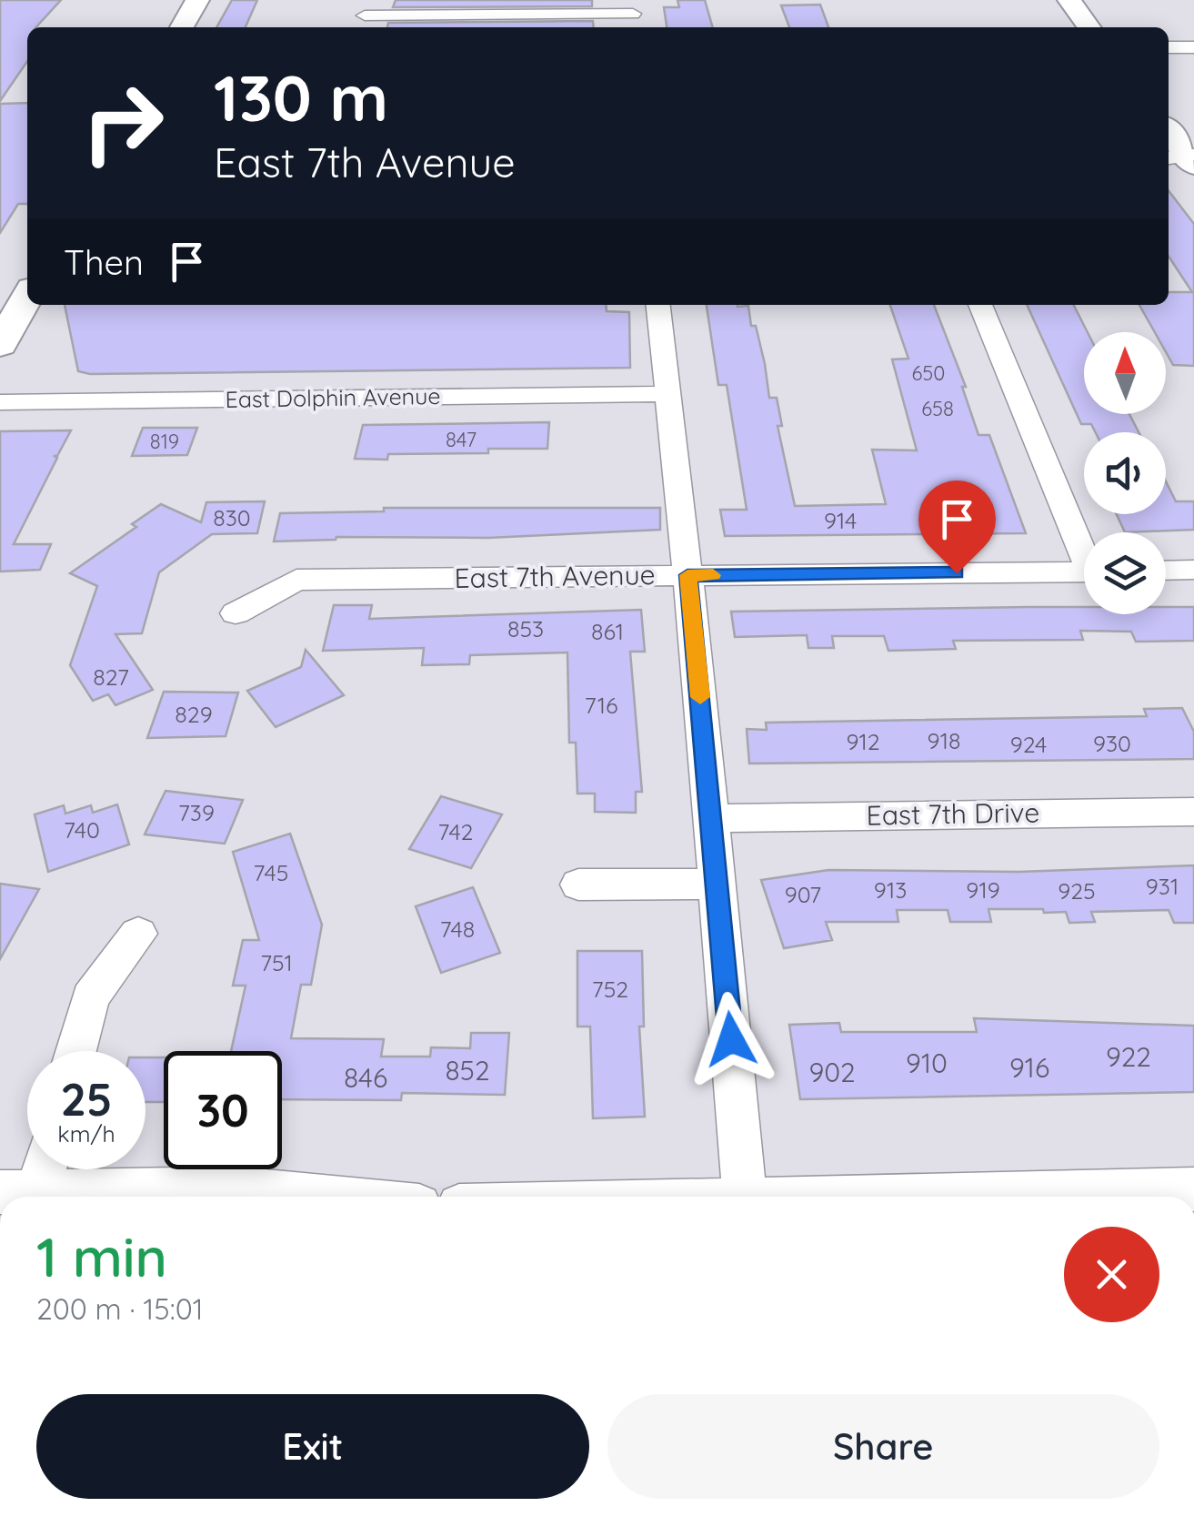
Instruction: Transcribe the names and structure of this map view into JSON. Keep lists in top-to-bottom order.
{
  "streets": {
    "street": ["East Dolphin Avenue", "East 7th Avenue", "East 7th Drive"]
  },
  "house_numbers": [
    "650",
    "658",
    "847",
    "819",
    "830",
    "914",
    "853",
    "861",
    "827",
    "716",
    "829",
    "918",
    "912",
    "930",
    "924",
    "739",
    "740",
    "742",
    "745",
    "931",
    "913",
    "919",
    "925",
    "907",
    "748",
    "751",
    "752",
    "922",
    "910",
    "916",
    "852",
    "902",
    "846"
  ],
  "north": "top",
  "page": {
    "turn": ["130 m", "East 7th Avenue"],
    "then": "Then",
    "speed": "25 km/h",
    "limit": "30",
    "heading": ["1 min", "200 m · 15:01"],
    "buttons": ["Exit", "Share"]
  }
}
